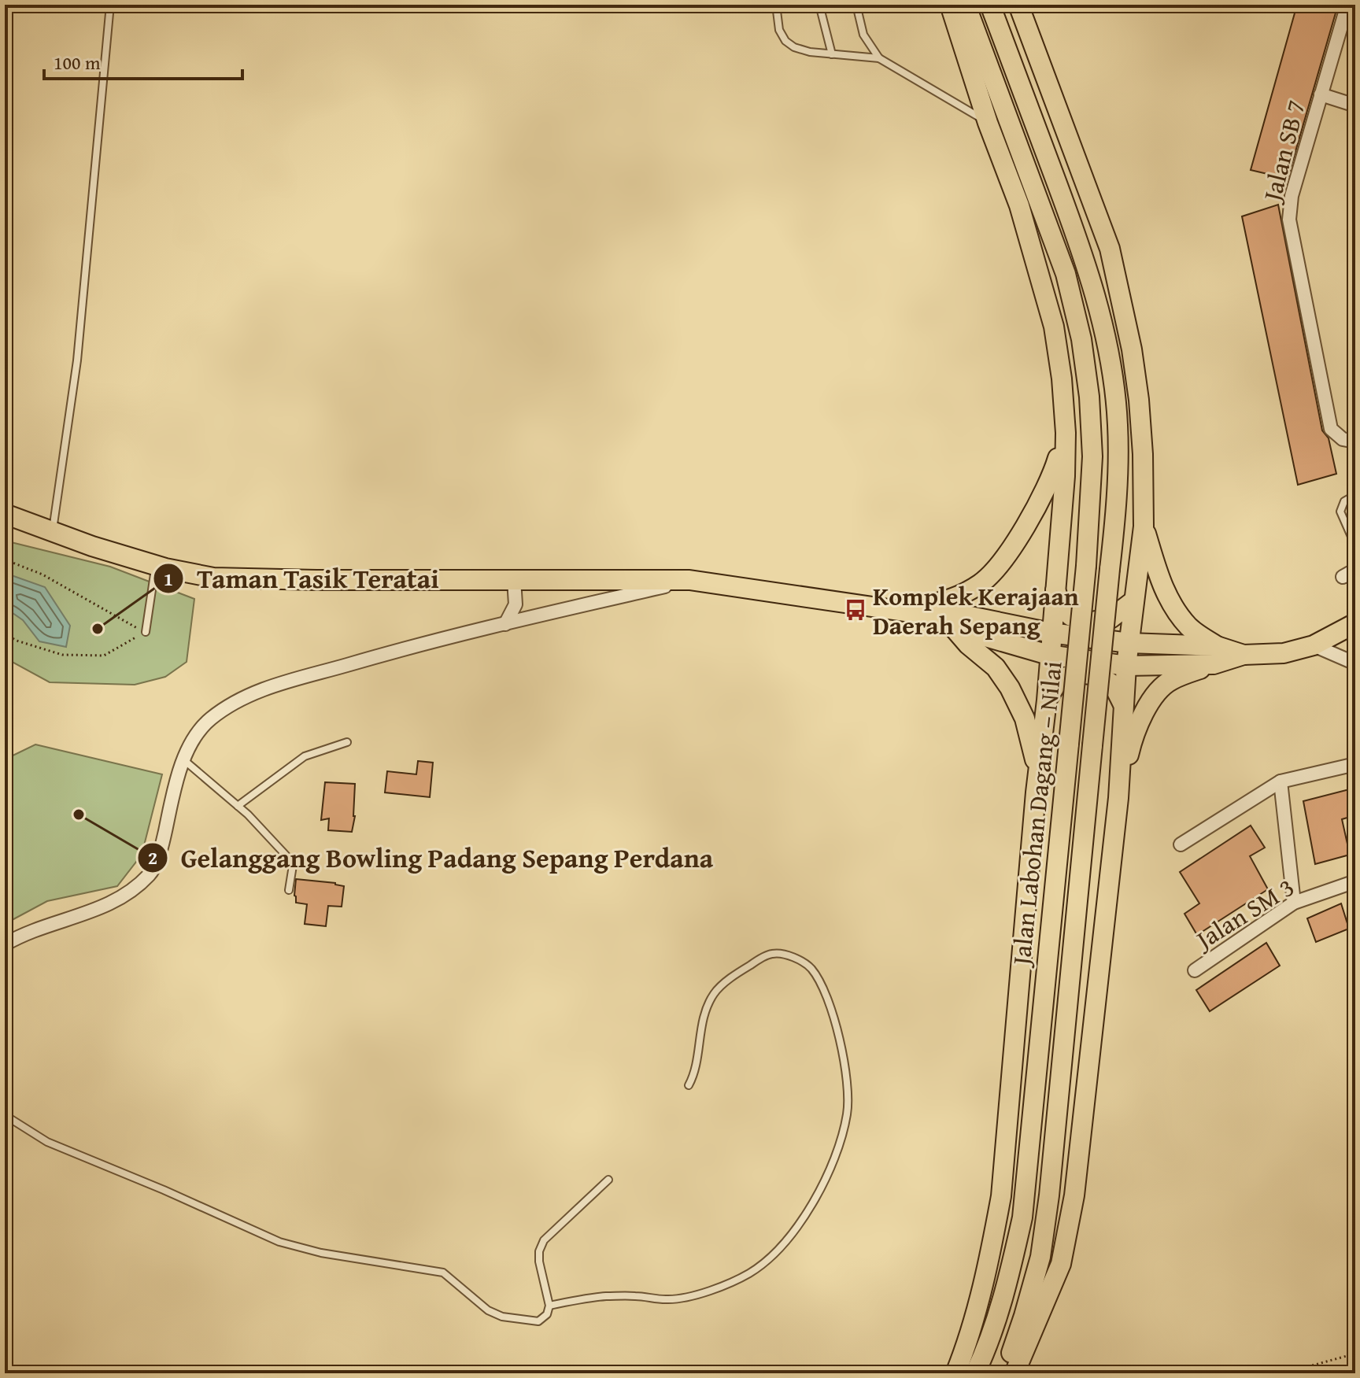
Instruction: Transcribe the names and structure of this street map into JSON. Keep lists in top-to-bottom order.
{
  "streets": {
    "main road": ["Jalan Labohan Dagang ‒ Nilai"],
    "street": ["Jalan SB 7", "Jalan SM 3"]
  },
  "places": {
    "bus stop": ["Komplek Kerajaan Daerah Sepang"],
    "other": ["Taman Tasik Teratai", "Gelanggang Bowling Padang Sepang Perdana"]
  },
  "scale_bar": "100 m"
}
